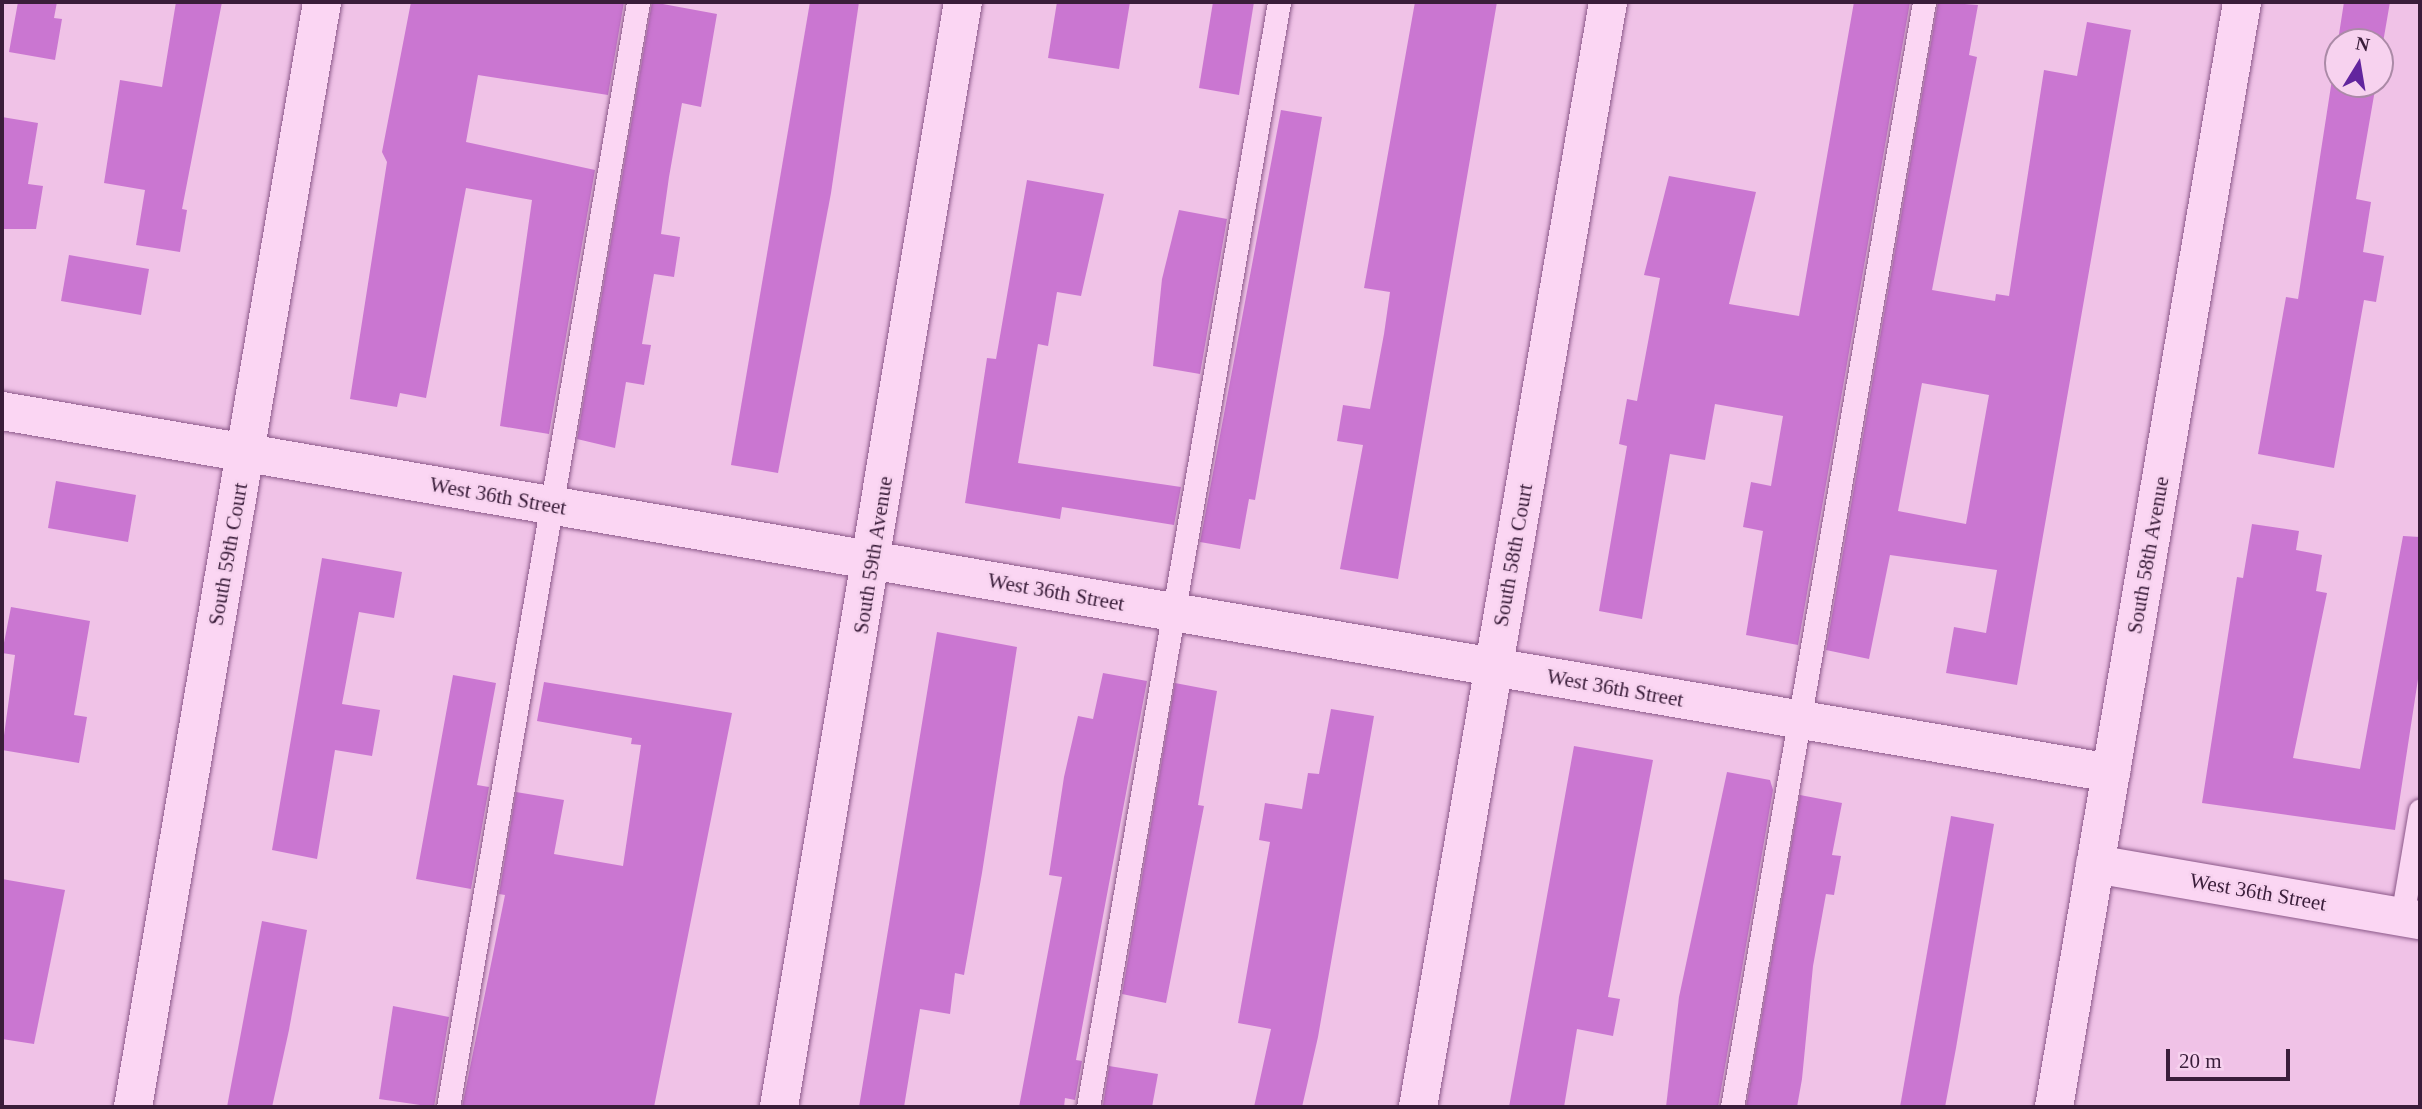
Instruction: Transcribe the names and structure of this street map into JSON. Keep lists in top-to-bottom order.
{
  "streets": {
    "street": [
      "West 36th Street",
      "South 59th Court",
      "South 59th Avenue",
      "South 58th Court",
      "South 58th Avenue"
    ]
  },
  "crossings": [
    ["West 36th Street", "South 59th Court"],
    ["West 36th Street", "South 59th Avenue"],
    ["West 36th Street", "South 58th Court"],
    ["West 36th Street", "South 58th Avenue"]
  ],
  "scale_bar": "20 m",
  "north": "top"
}
